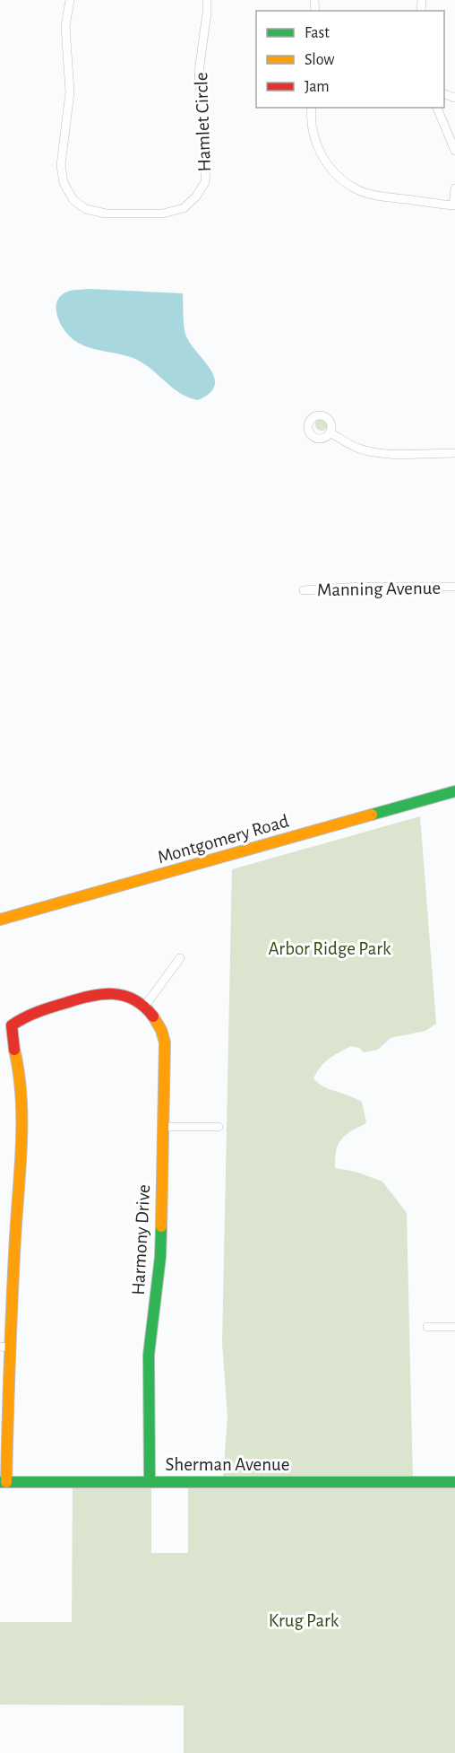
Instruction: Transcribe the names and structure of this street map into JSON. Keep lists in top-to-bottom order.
{
  "streets": {
    "street": [
      "Hamlet Circle",
      "Manning Avenue",
      "Montgomery Road",
      "Harmony Drive",
      "Sherman Avenue"
    ]
  },
  "crossings": [
    ["Harmony Drive", "Sherman Avenue"]
  ],
  "parks": ["Arbor Ridge Park", "Krug Park"],
  "legend": ["Fast", "Slow", "Jam"]
}
